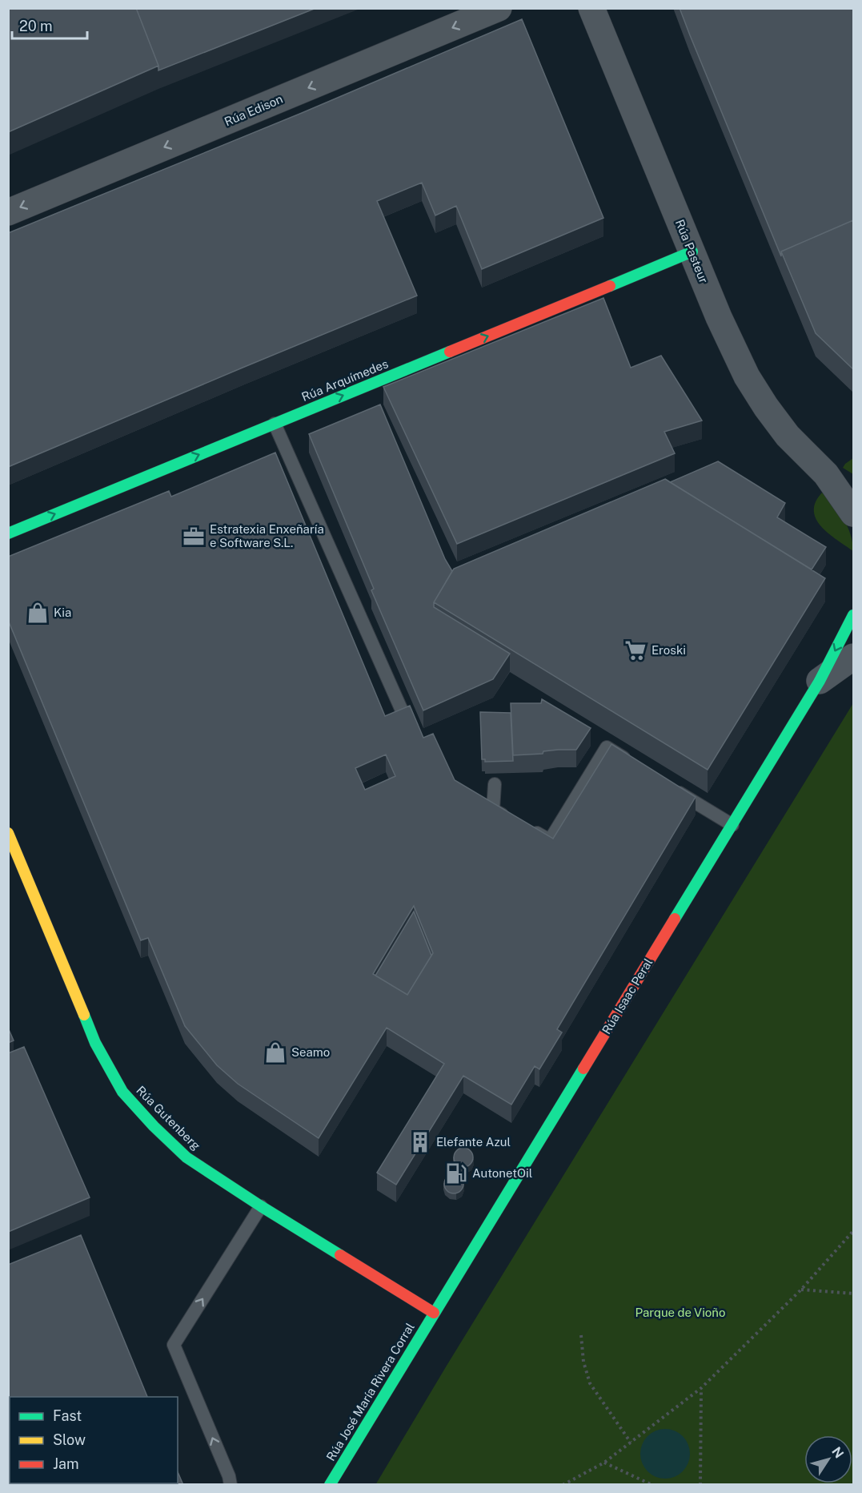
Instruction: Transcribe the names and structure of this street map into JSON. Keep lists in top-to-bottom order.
{
  "streets": {
    "street": [
      "Rúa Edison",
      "Rúa Pasteur",
      "Rúa Arquímedes",
      "Rúa Isaac Peral",
      "Rúa Gutenberg",
      "Rúa José María Rivera Corral"
    ]
  },
  "crossings": [
    ["Rúa Pasteur", "Rúa Arquímedes"],
    ["Rúa Isaac Peral", "Rúa Gutenberg"],
    ["Rúa Isaac Peral", "Rúa José María Rivera Corral"],
    ["Rúa Gutenberg", "Rúa José María Rivera Corral"]
  ],
  "one_way": ["Rúa Edison", "Rúa Arquímedes"],
  "parks": ["Parque de Vioño"],
  "places": {
    "office": ["Estratexia Enxeñaría e Software S.L."],
    "shop": ["Kia", "Seamo"],
    "supermarket": ["Eroski"],
    "building": ["Elefante Azul"],
    "fuel station": ["AutonetOil"]
  },
  "legend": ["Fast", "Slow", "Jam"],
  "scale_bar": "20 m",
  "north": "top right"
}
